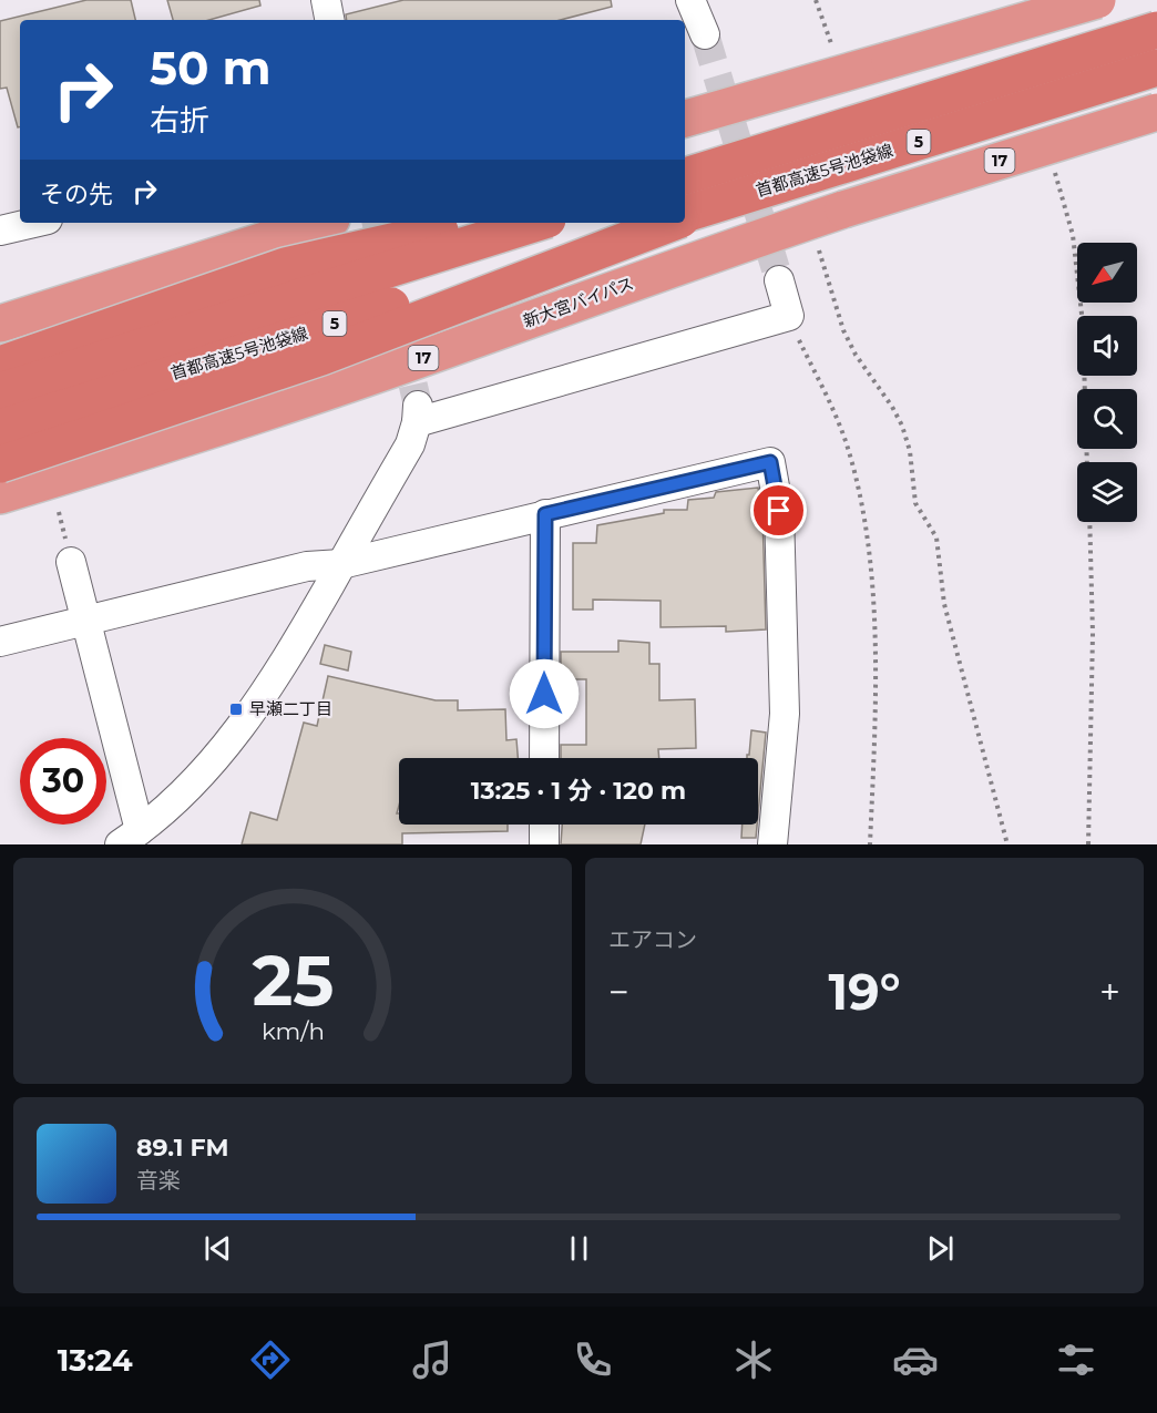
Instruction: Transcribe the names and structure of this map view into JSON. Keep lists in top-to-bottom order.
{
  "streets": {
    "highway": [
      "5",
      "17",
      "首都高速5号池袋線",
      "新大宮バイパス"
    ]
  },
  "places": {
    "transit": ["早瀬二丁目"]
  },
  "north": "bottom left",
  "page": {
    "turn": ["50 m", "右折"],
    "then": "その先",
    "limit": "30",
    "trip": "13:25 · 1 分 · 120 m",
    "tile": "エアコン",
    "heat": ["−", "19°", "+"],
    "song": ["89.1 FM", "音楽"],
    "tabs": "13:24",
    "gauge": ["25", "km/h"]
  }
}
